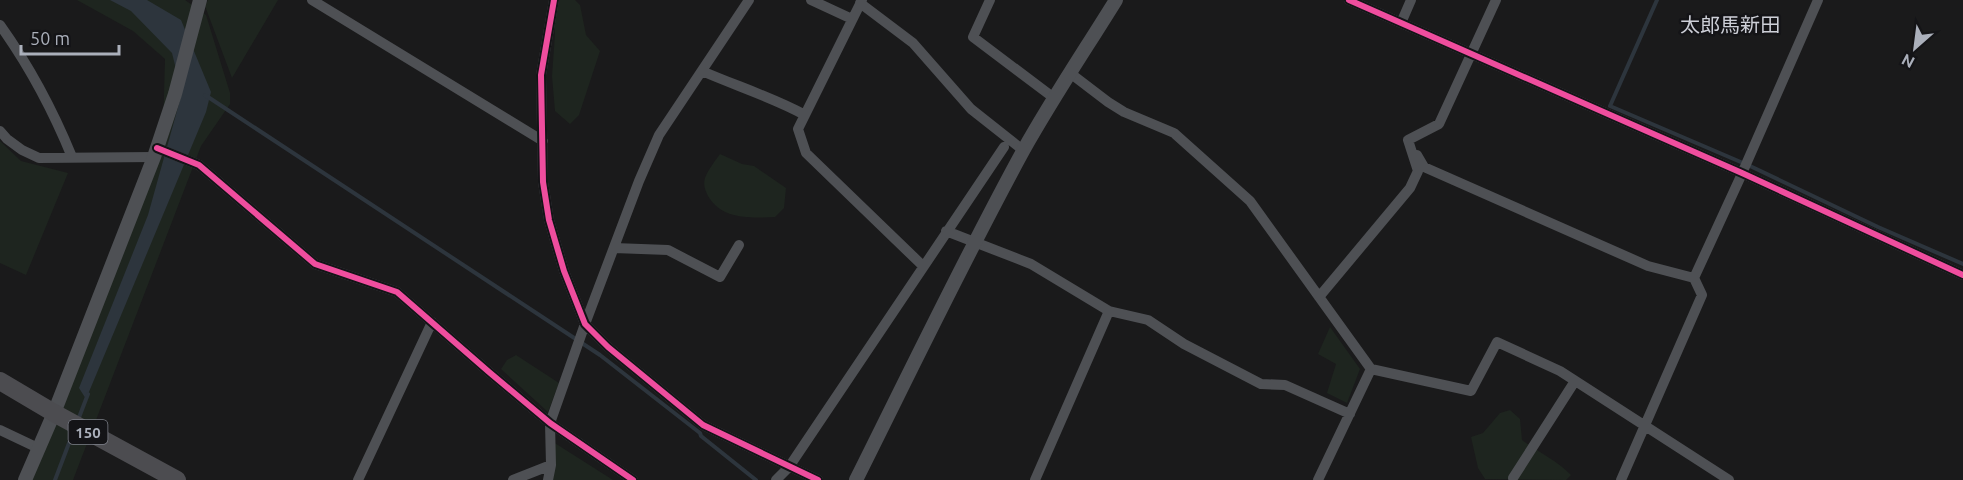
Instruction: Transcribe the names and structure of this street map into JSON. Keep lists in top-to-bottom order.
{
  "streets": {
    "highway": ["150"]
  },
  "districts": ["太郎馬新田"],
  "scale_bar": "50 m",
  "north": "bottom left"
}
